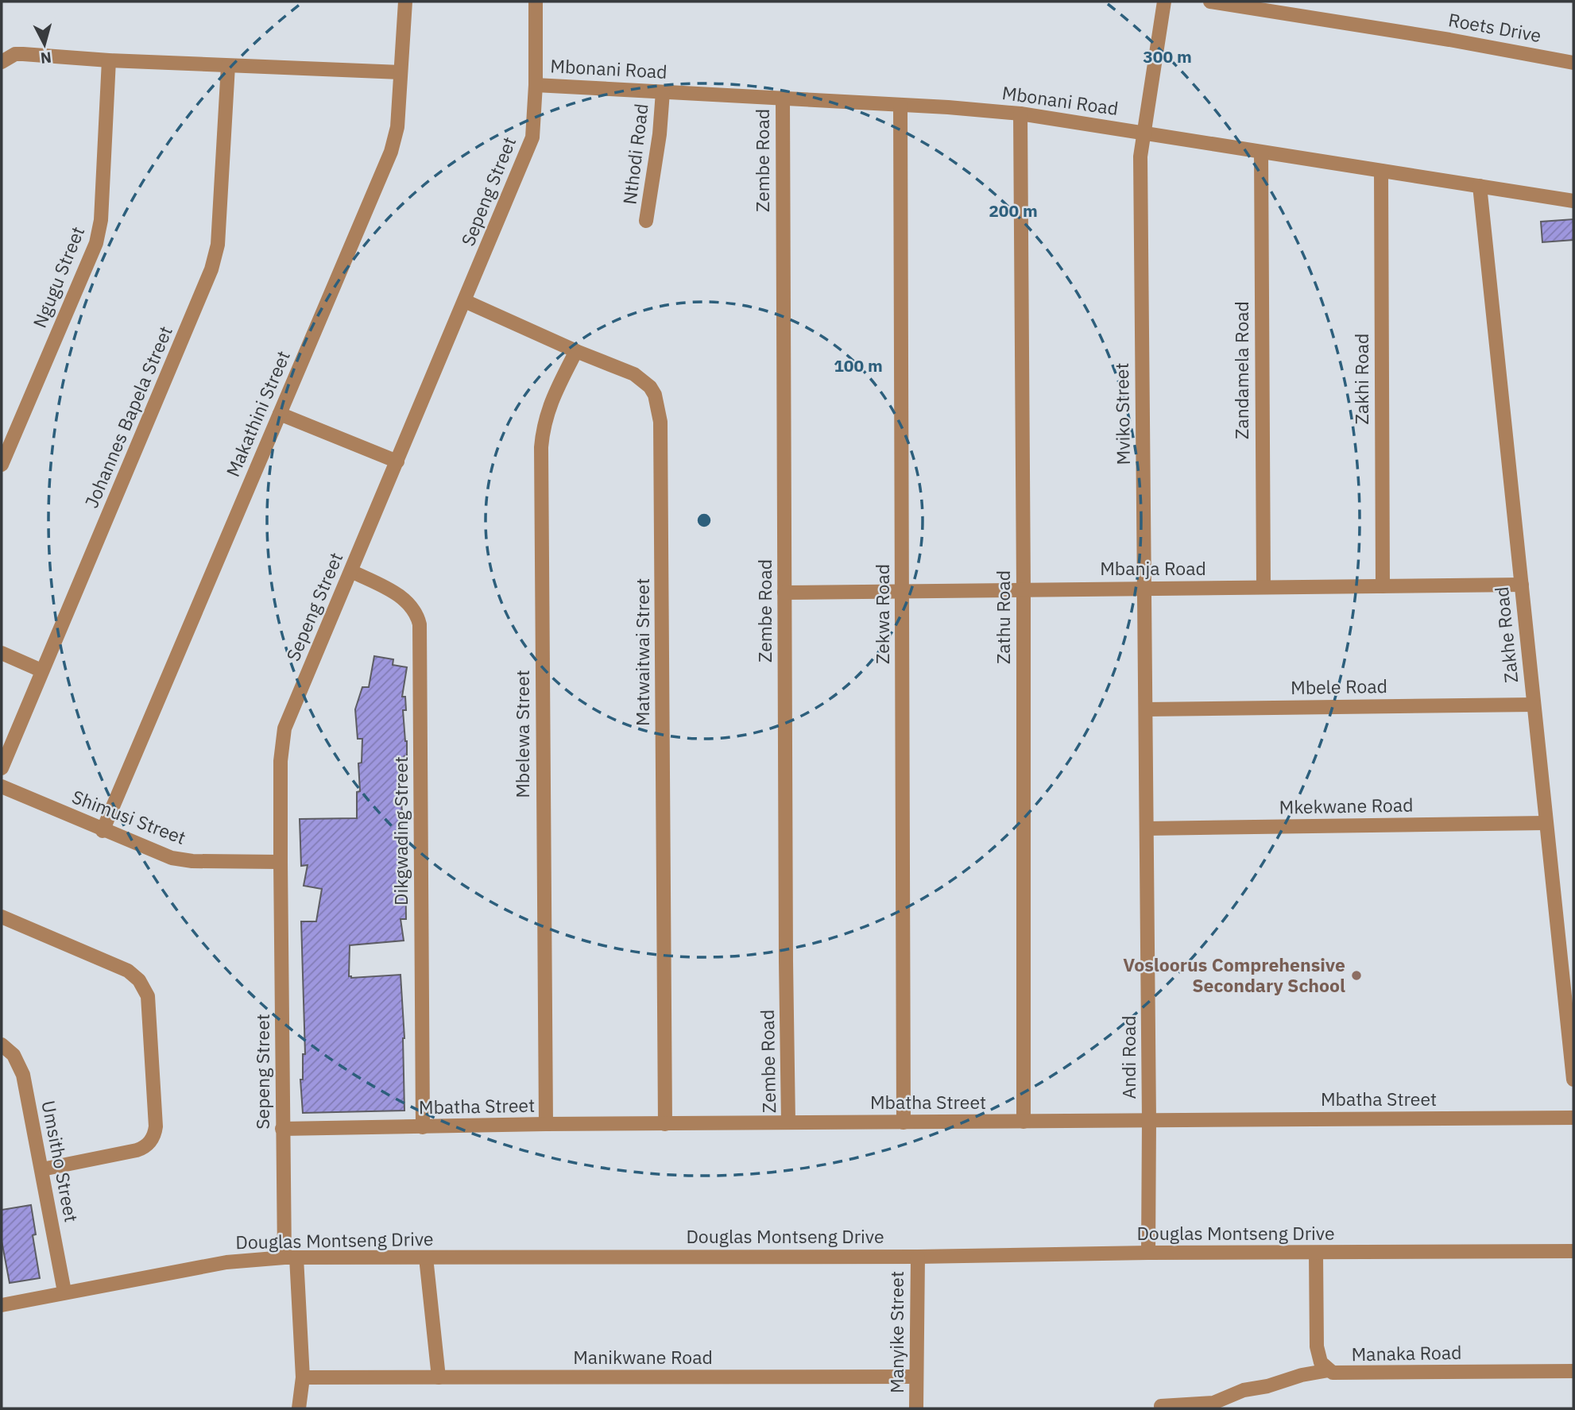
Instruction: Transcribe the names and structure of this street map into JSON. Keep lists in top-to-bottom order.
{
  "streets": {
    "street": [
      "Roets Drive",
      "Mbonani Road",
      "Nthodi Road",
      "Zembe Road",
      "Sepeng Street",
      "Ngugu Street",
      "Zandamela Road",
      "Zakhi Road",
      "Makathini Street",
      "Mviko Street",
      "Johannes Bapela Street",
      "Mbanja Road",
      "Zekwa Road",
      "Zathu Road",
      "Zakhe Road",
      "Matwaitwai Street",
      "Mbele Road",
      "Mbelewa Street",
      "Mkekwane Road",
      "Shimusi Street",
      "Dikgwading Street",
      "Andi Road",
      "Mbatha Street",
      "Umsitho Street",
      "Douglas Montseng Drive",
      "Manyike Street",
      "Manaka Road",
      "Manikwane Road"
    ]
  },
  "crossings": [
    ["Mbonani Road", "Nthodi Road"],
    ["Mbonani Road", "Zembe Road"],
    ["Mbonani Road", "Sepeng Street"],
    ["Mbonani Road", "Zandamela Road"],
    ["Mbonani Road", "Zakhi Road"],
    ["Mbonani Road", "Mviko Street"],
    ["Mbonani Road", "Zekwa Road"],
    ["Mbonani Road", "Zathu Road"],
    ["Mbonani Road", "Zakhe Road"],
    ["Zembe Road", "Mbanja Road"],
    ["Zembe Road", "Mbatha Street"],
    ["Sepeng Street", "Matwaitwai Street"],
    ["Sepeng Street", "Shimusi Street"],
    ["Sepeng Street", "Dikgwading Street"],
    ["Sepeng Street", "Mbatha Street"],
    ["Sepeng Street", "Douglas Montseng Drive"],
    ["Sepeng Street", "Manikwane Road"],
    ["Zandamela Road", "Mbanja Road"],
    ["Zakhi Road", "Mbanja Road"],
    ["Makathini Street", "Shimusi Street"],
    ["Mviko Street", "Mbanja Road"],
    ["Mviko Street", "Mbele Road"],
    ["Mviko Street", "Mkekwane Road"],
    ["Mviko Street", "Andi Road"],
    ["Mbanja Road", "Zekwa Road"],
    ["Mbanja Road", "Zathu Road"],
    ["Mbanja Road", "Zakhe Road"],
    ["Zekwa Road", "Mbatha Street"],
    ["Zathu Road", "Mbatha Street"],
    ["Zakhe Road", "Mbele Road"],
    ["Zakhe Road", "Mkekwane Road"],
    ["Matwaitwai Street", "Mbelewa Street"],
    ["Matwaitwai Street", "Mbatha Street"],
    ["Mbelewa Street", "Mbatha Street"],
    ["Mkekwane Road", "Andi Road"],
    ["Dikgwading Street", "Mbatha Street"],
    ["Andi Road", "Mbatha Street"],
    ["Andi Road", "Douglas Montseng Drive"],
    ["Umsitho Street", "Douglas Montseng Drive"],
    ["Douglas Montseng Drive", "Manyike Street"],
    ["Douglas Montseng Drive", "Manaka Road"],
    ["Manyike Street", "Manikwane Road"]
  ],
  "places": ["Vosloorus Comprehensive Secondary School"],
  "north": "bottom",
  "rings": ["300 m", "200 m", "100 m"]
}
